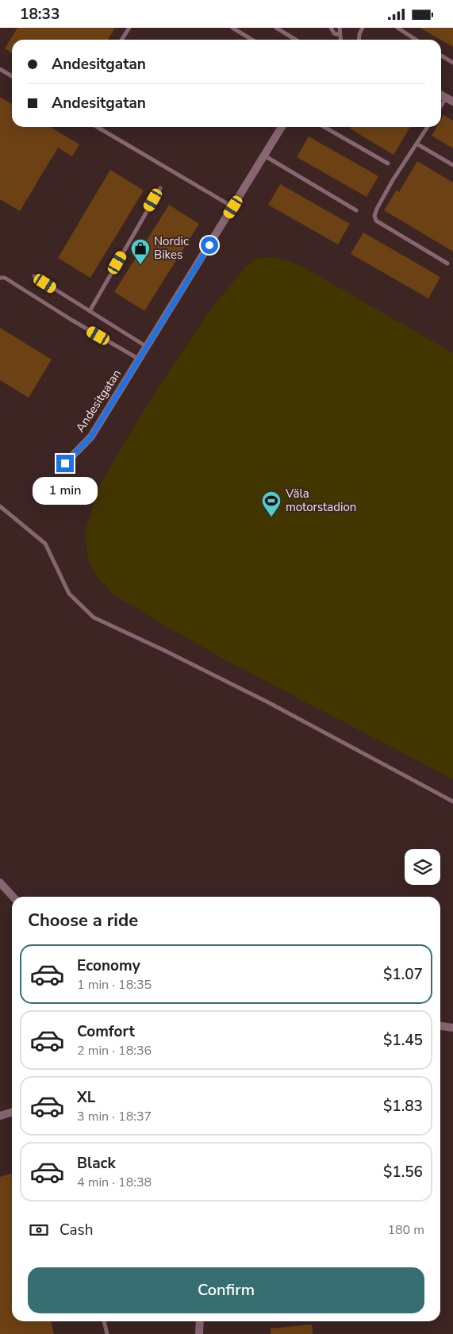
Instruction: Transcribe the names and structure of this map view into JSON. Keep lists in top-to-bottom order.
{
  "streets": {
    "street": ["Andesitgatan"]
  },
  "places": {
    "shop": ["Nordic Bikes"],
    "sports": ["Väla motorstadion"]
  },
  "page": {
    "status": "18:33",
    "banner": ["Andesitgatan", "Andesitgatan"],
    "bubble": "1 min",
    "heading": "Choose a ride",
    "list": [
      {
        "name": "Economy",
        "note": "1 min · 18:35",
        "value": "$1.07"
      },
      {
        "name": "Comfort",
        "note": "2 min · 18:36",
        "value": "$1.45"
      },
      {
        "name": "XL",
        "note": "3 min · 18:37",
        "value": "$1.83"
      },
      {
        "name": "Black",
        "note": "4 min · 18:38",
        "value": "$1.56"
      }
    ],
    "pay": ["Cash", "180 m"],
    "buttons": "Confirm"
  }
}
